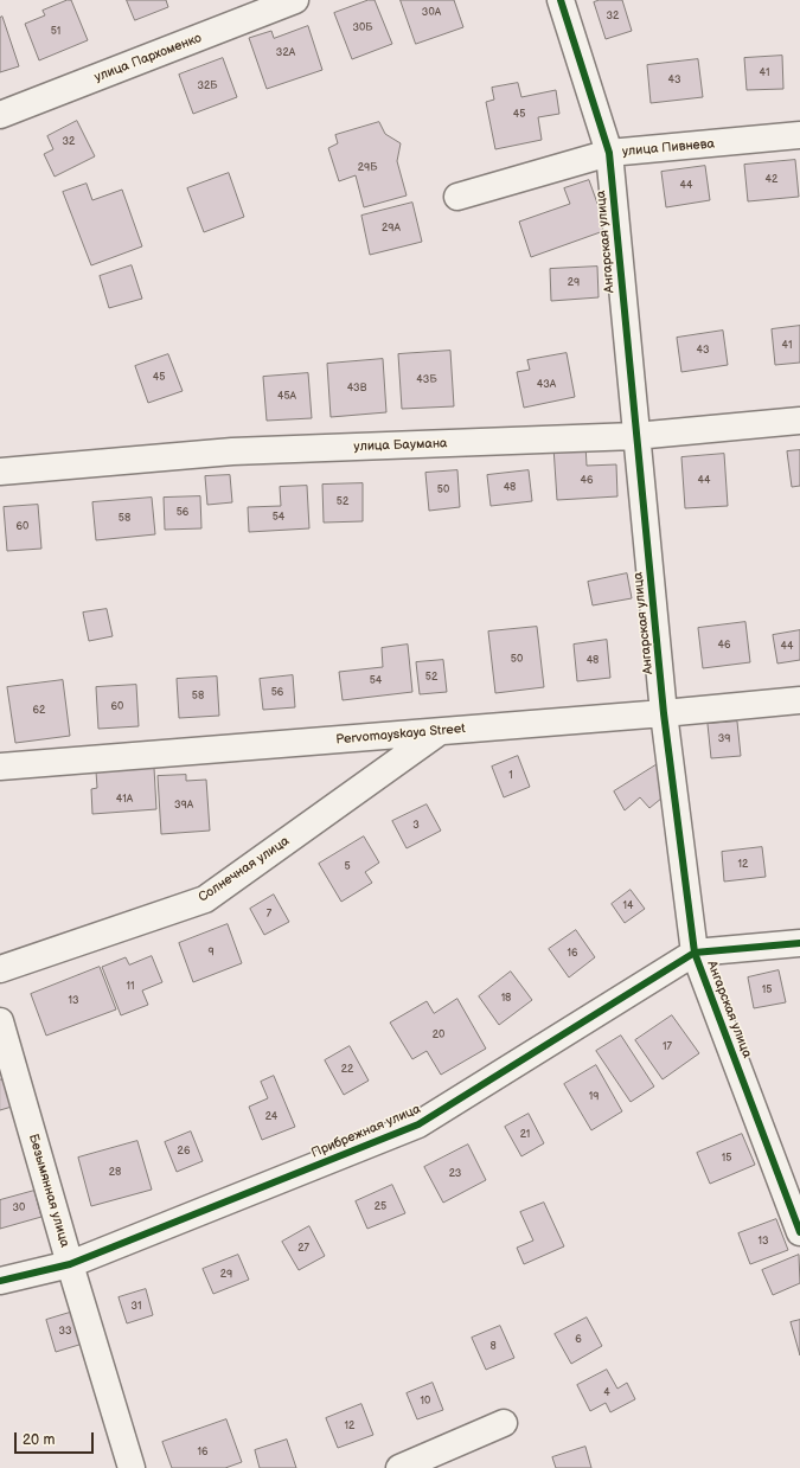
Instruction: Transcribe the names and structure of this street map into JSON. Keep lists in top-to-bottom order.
{
  "streets": {
    "street": [
      "улица Пархоменко",
      "улица Пивнева",
      "Ангарская улица",
      "улица Баумана",
      "Pervomayskaya Street",
      "Солнечная улица",
      "Прибрежная улица",
      "Безымянная улица"
    ]
  },
  "crossings": [
    ["улица Пивнева", "Ангарская улица"],
    ["Ангарская улица", "улица Баумана"],
    ["Ангарская улица", "Pervomayskaya Street"],
    ["Ангарская улица", "Прибрежная улица"],
    ["Pervomayskaya Street", "Солнечная улица"],
    ["Прибрежная улица", "Безымянная улица"]
  ],
  "house_numbers": [
    "30А",
    "32",
    "30Б",
    "51",
    "32А",
    "41",
    "43",
    "32Б",
    "45",
    "32",
    "29Б",
    "42",
    "44",
    "29А",
    "29",
    "41",
    "43",
    "45",
    "43Б",
    "43А",
    "43В",
    "45А",
    "46",
    "44",
    "48",
    "50",
    "52",
    "56",
    "54",
    "58",
    "60",
    "46",
    "44",
    "50",
    "48",
    "52",
    "54",
    "56",
    "58",
    "60",
    "62",
    "39",
    "1",
    "41А",
    "39А",
    "3",
    "12",
    "5",
    "14",
    "7",
    "9",
    "16",
    "11",
    "15",
    "18",
    "13",
    "20",
    "17",
    "22",
    "19",
    "24",
    "21",
    "26",
    "15",
    "28",
    "23",
    "25",
    "30",
    "13",
    "27",
    "29",
    "31",
    "33",
    "6",
    "8",
    "4",
    "10",
    "12",
    "16"
  ],
  "scale_bar": "20 m"
}
